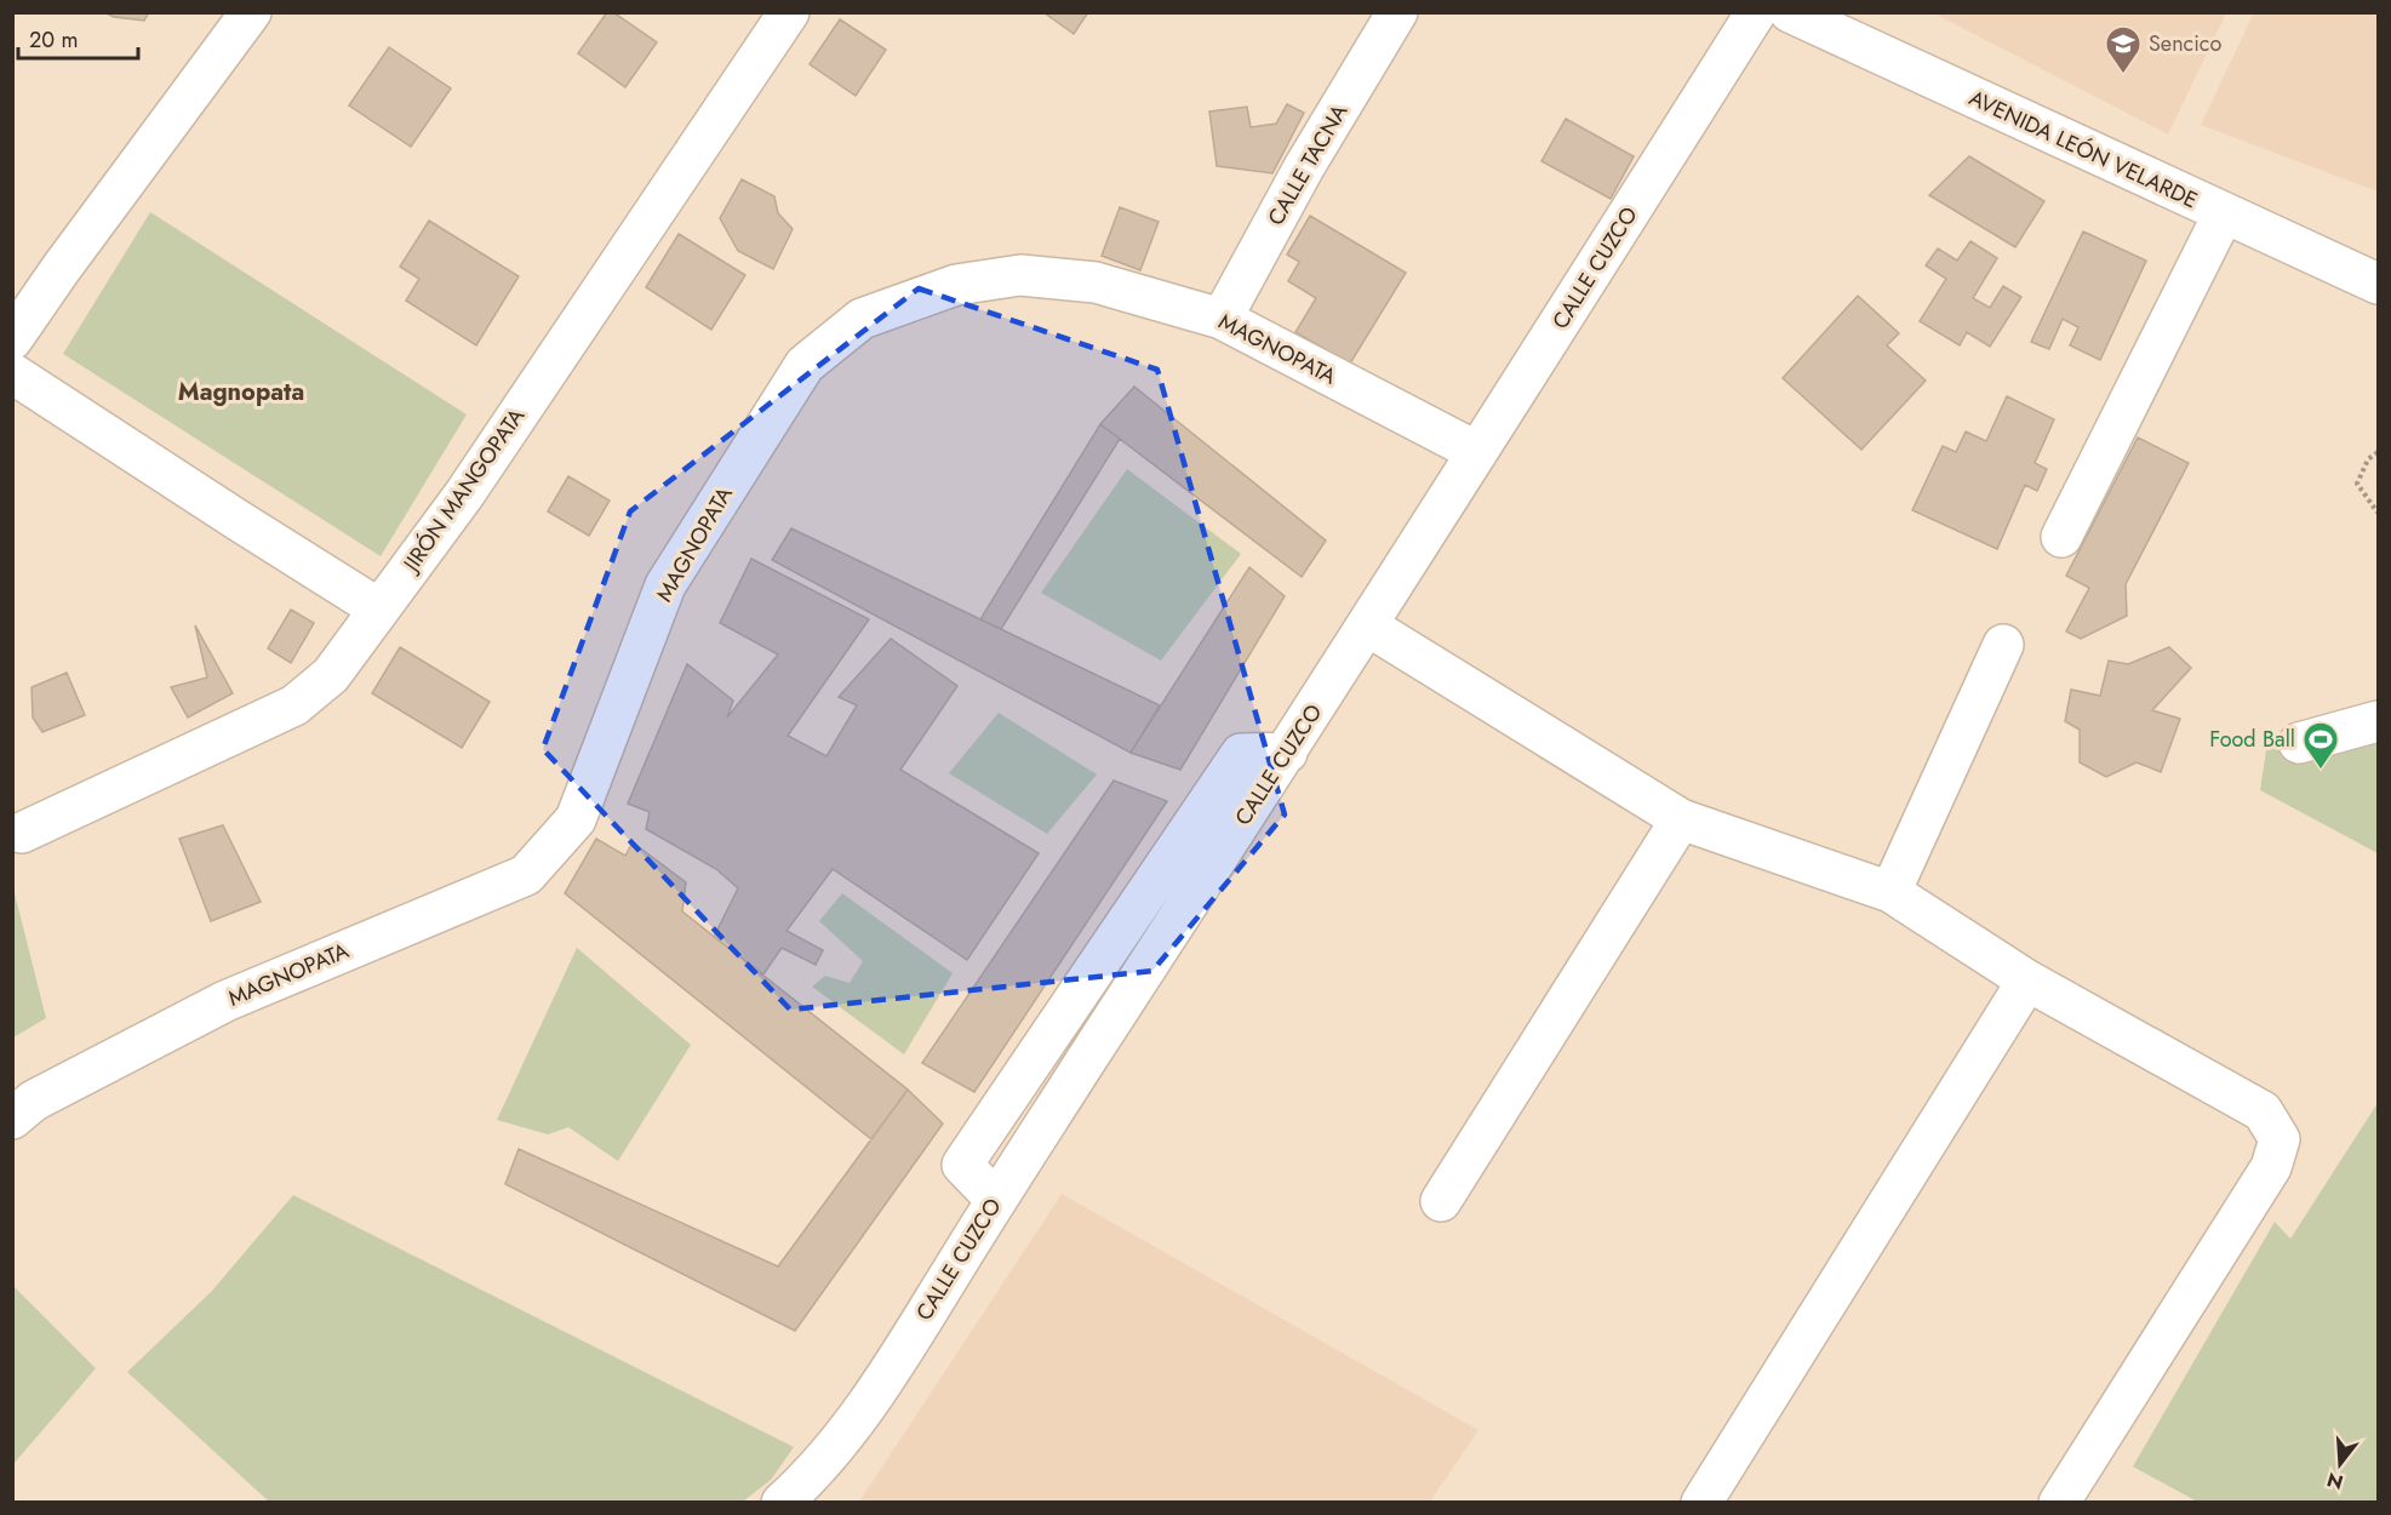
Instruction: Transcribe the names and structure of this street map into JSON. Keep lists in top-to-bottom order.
{
  "streets": {
    "street": [
      "AVENIDA LEÓN VELARDE",
      "CALLE TACNA",
      "CALLE CUZCO",
      "MAGNOPATA",
      "JIRÓN MANGOPATA"
    ]
  },
  "crossings": [
    ["CALLE TACNA", "MAGNOPATA"],
    ["CALLE CUZCO", "MAGNOPATA"]
  ],
  "districts": ["Magnopata"],
  "places": {
    "school or university": ["Sencico"],
    "sports": ["Food Ball"]
  },
  "scale_bar": "20 m",
  "north": "bottom"
}
